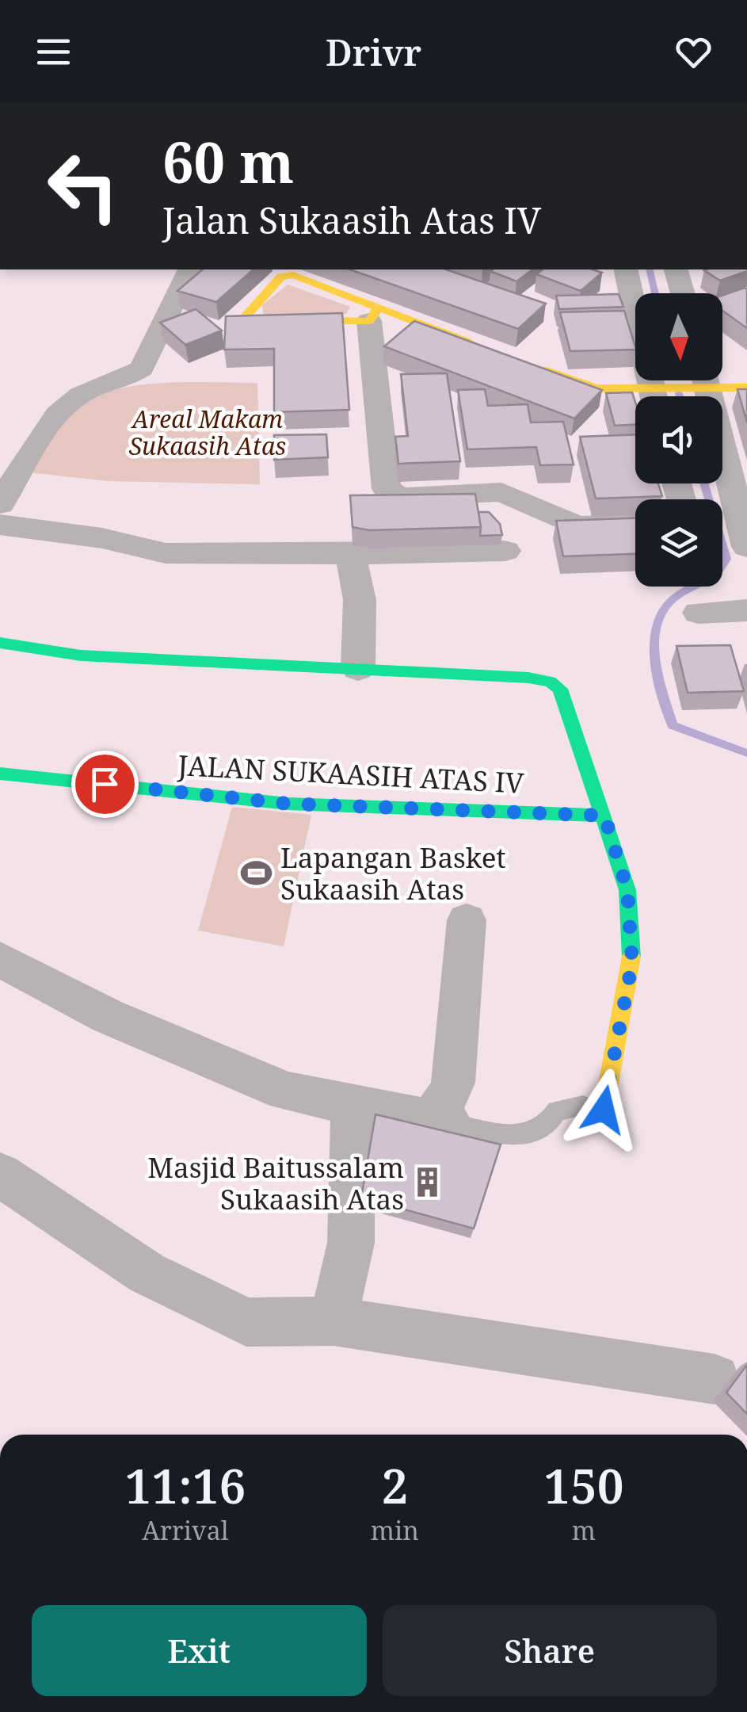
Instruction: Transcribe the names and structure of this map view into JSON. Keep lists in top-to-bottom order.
{
  "streets": {
    "street": ["JALAN SUKAASIH ATAS IV"]
  },
  "parks": ["Areal Makam Sukaasih Atas"],
  "places": {
    "sports": ["Lapangan Basket Sukaasih Atas"],
    "building": ["Masjid Baitussalam Sukaasih Atas"]
  },
  "north": "bottom",
  "page": {
    "header": "Drivr",
    "turn": ["60 m", "Jalan Sukaasih Atas IV"],
    "eta": [
      "11:16",
      "Arrival",
      "2",
      "min",
      "150",
      "m"
    ],
    "buttons": ["Exit", "Share"]
  }
}
